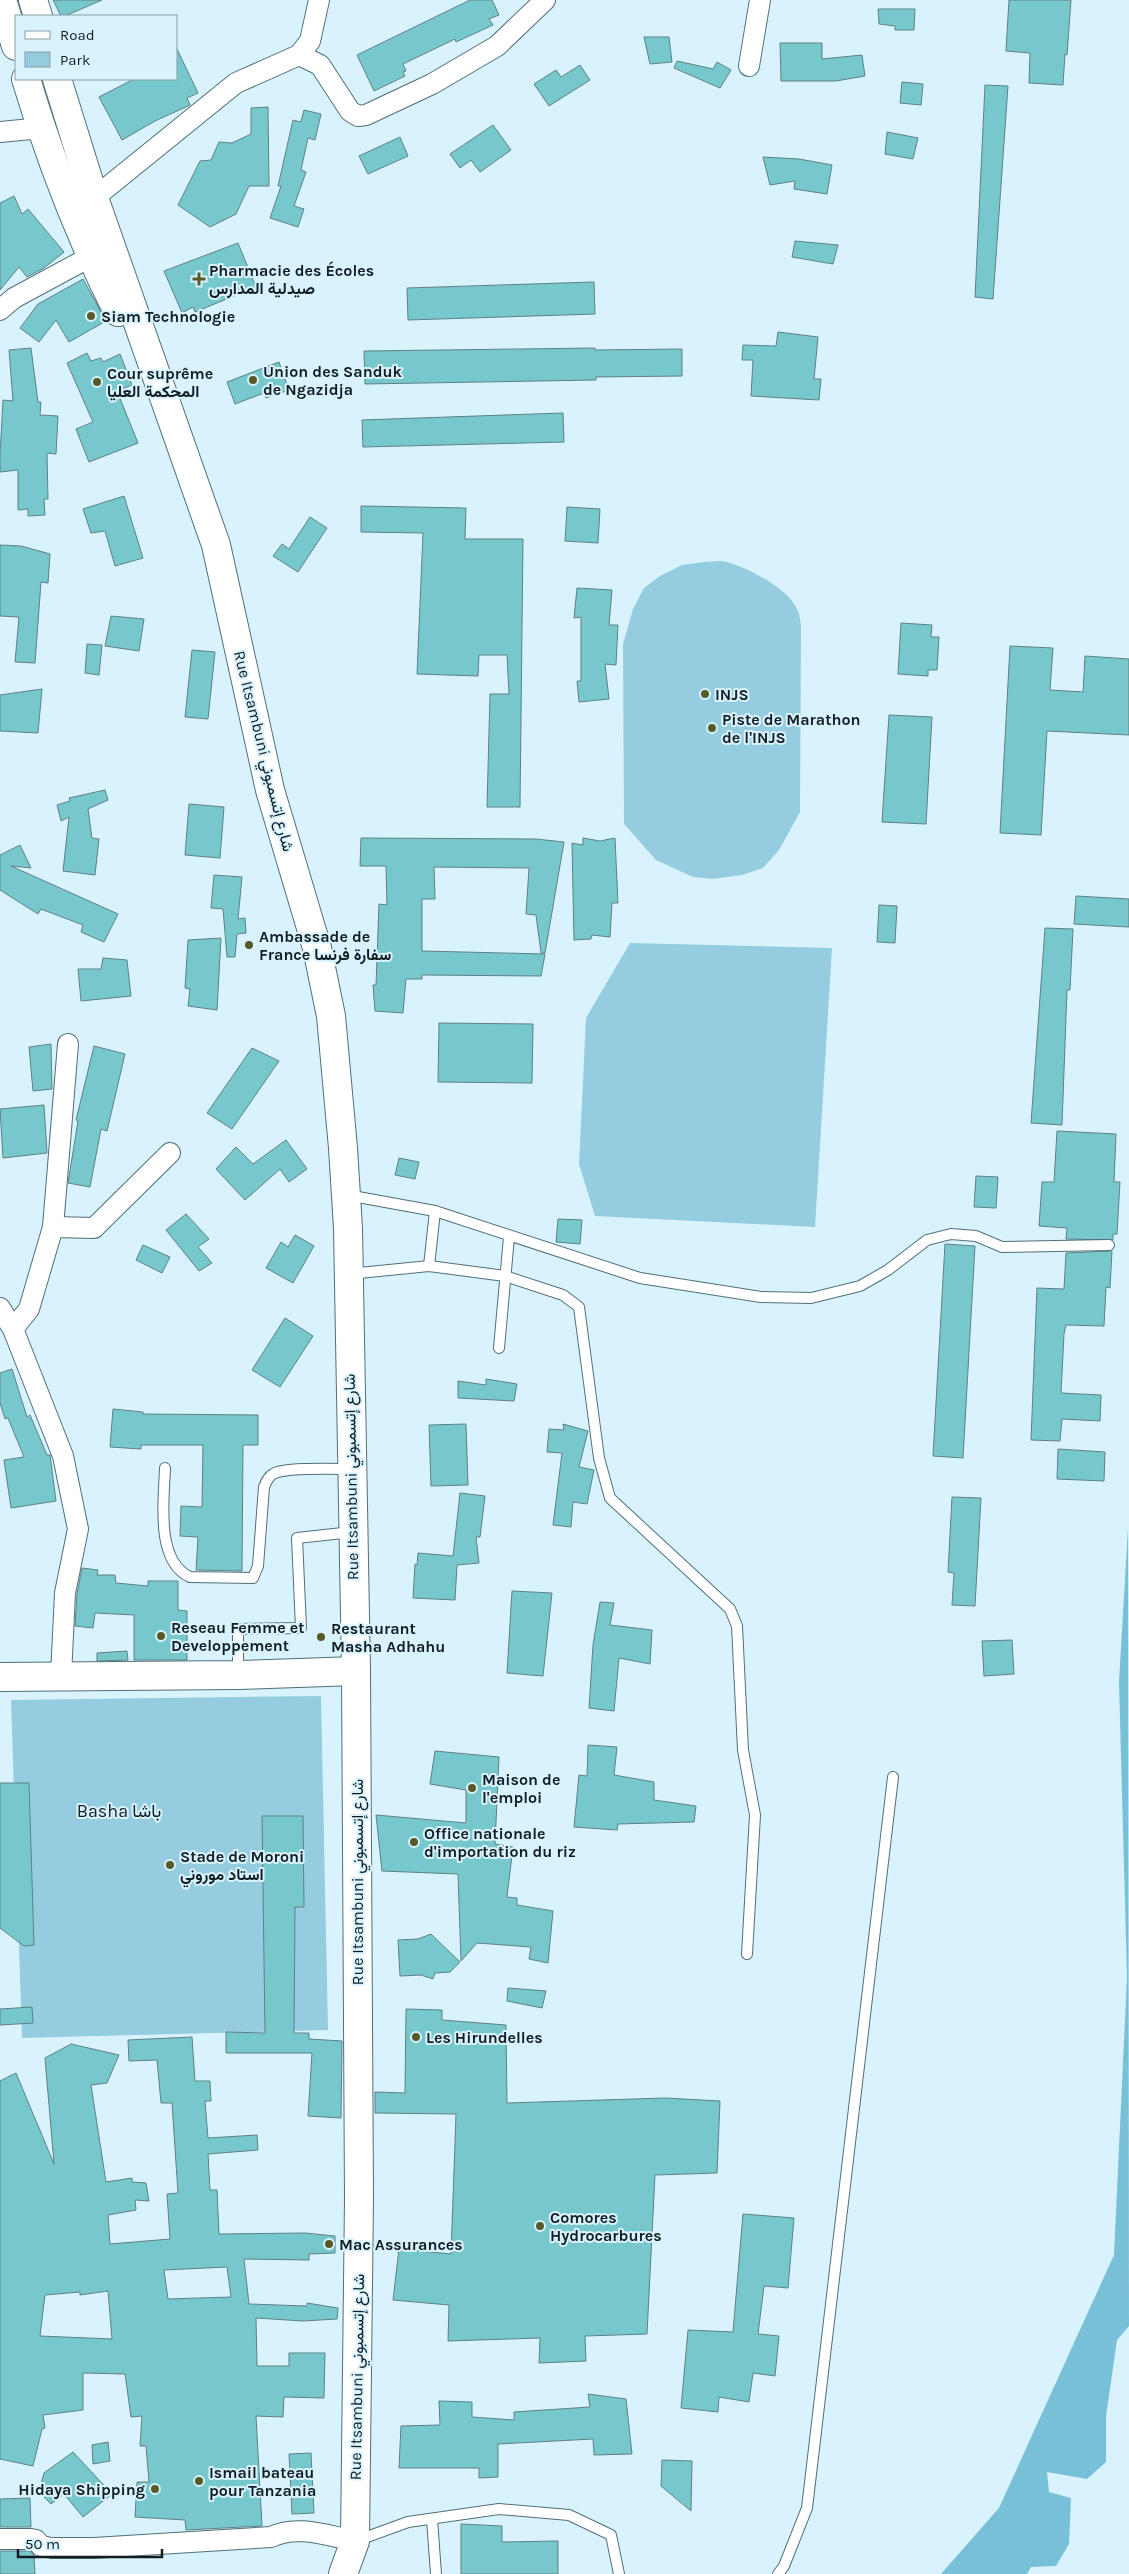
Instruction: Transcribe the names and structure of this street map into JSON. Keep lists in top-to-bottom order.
{
  "streets": {
    "main road": ["Rue Itsambuni شارع إتسمبوني"]
  },
  "districts": ["Basha باشا"],
  "places": {
    "health": ["Pharmacie des Écoles صيدلية المدارس"],
    "other": [
      "Siam Technologie",
      "Union des Sanduk de Ngazidja",
      "Cour suprême المحكمة العليا",
      "INJS",
      "Piste de Marathon de l'INJS",
      "Ambassade de France سفارة فرنسا",
      "Reseau Femme et Developpement",
      "Restaurant Masha Adhahu",
      "Maison de l'emploi",
      "Office nationale d'importation du riz",
      "Stade de Moroni استاد موروني",
      "Les Hirundelles",
      "Comores Hydrocarbures",
      "Mac Assurances",
      "Ismail bateau pour Tanzania",
      "Hidaya Shipping"
    ]
  },
  "legend": ["Road", "Park"],
  "scale_bar": "50 m"
}
